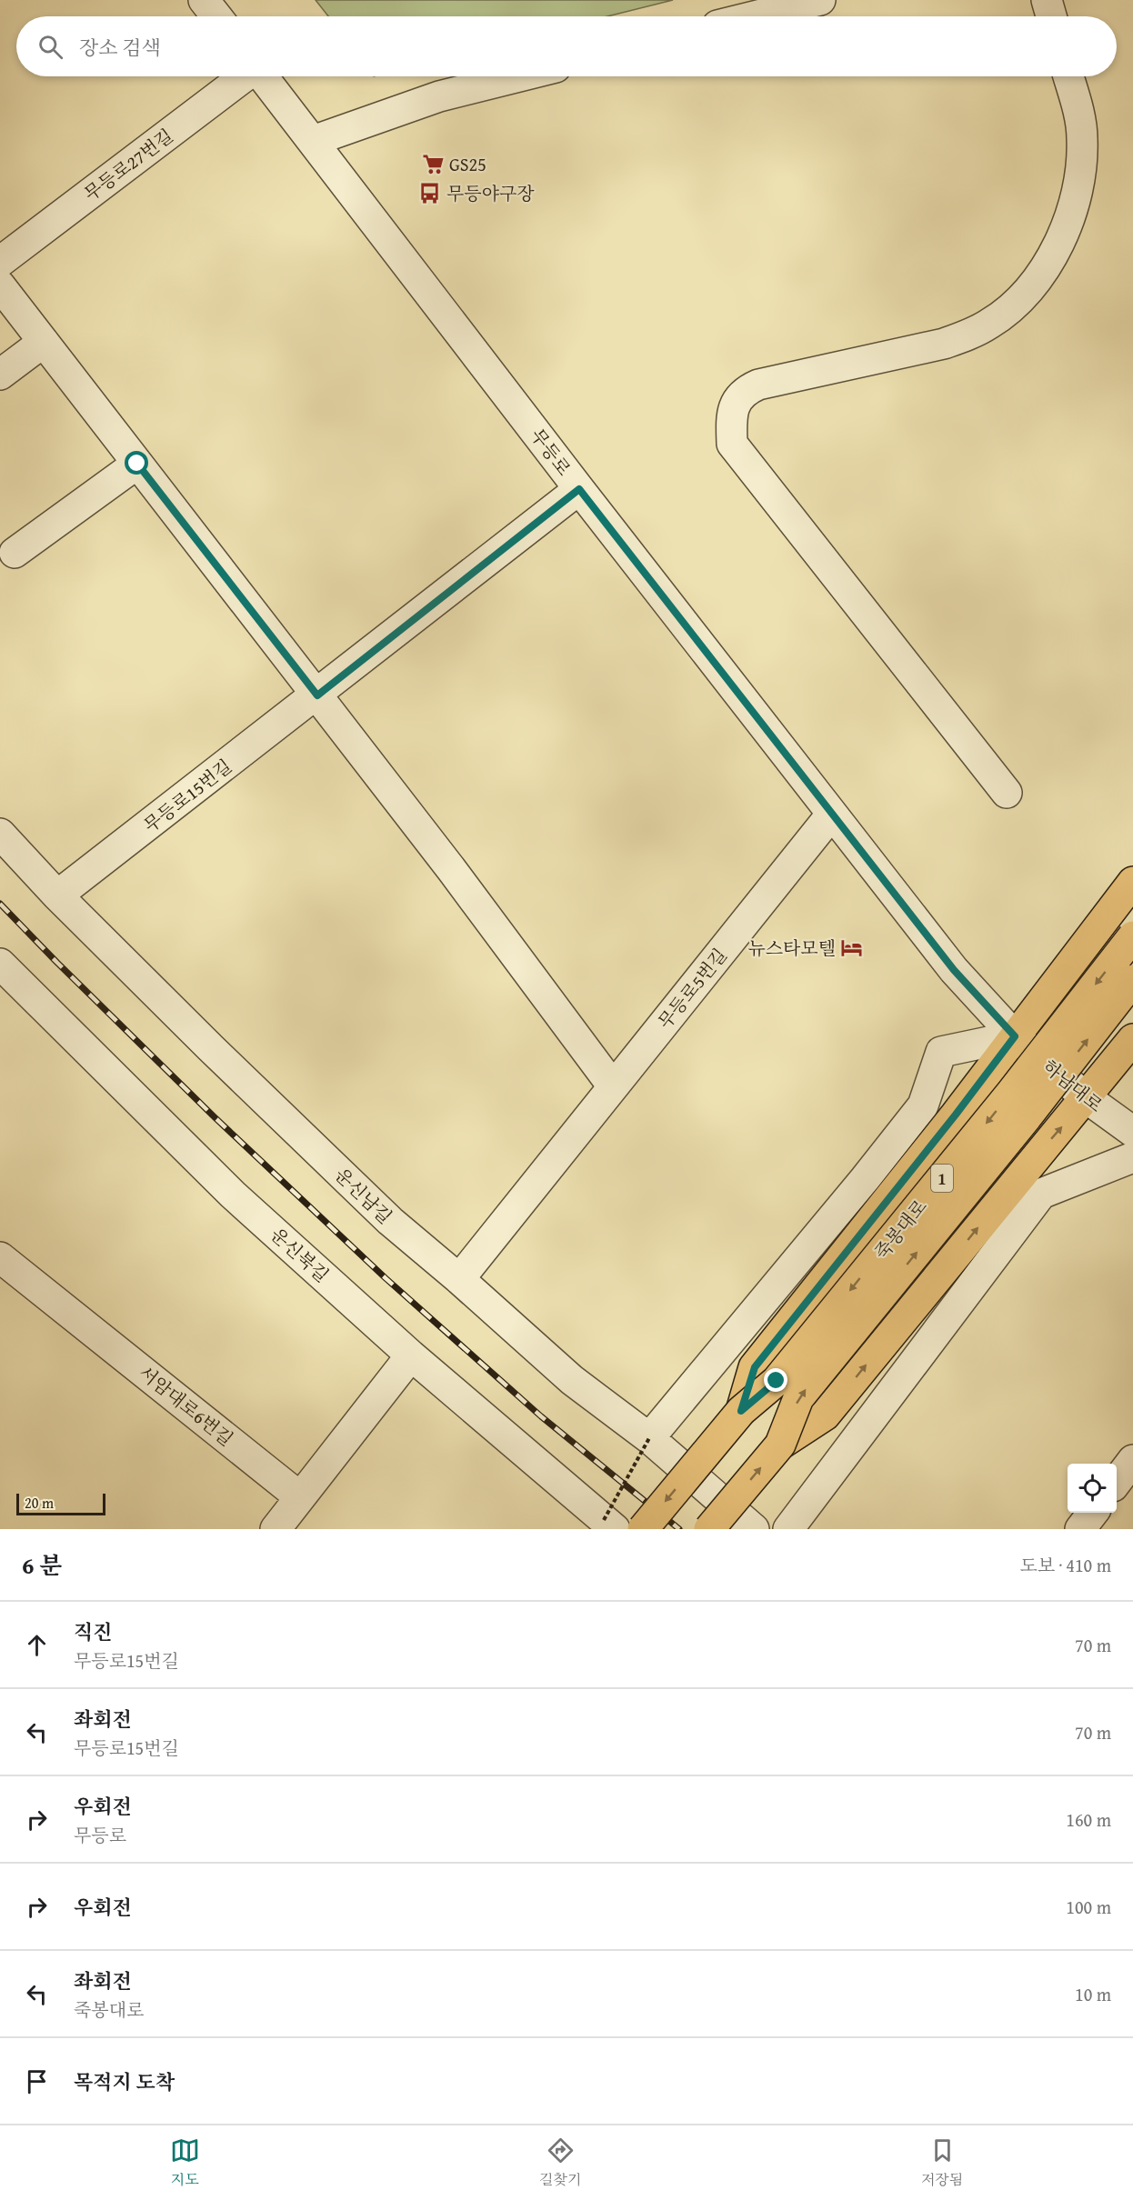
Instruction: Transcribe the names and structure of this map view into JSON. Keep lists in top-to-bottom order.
{
  "streets": {
    "main road": ["1", "죽봉대로"],
    "street": [
      "무등로27번길",
      "무등로",
      "무등로15번길",
      "무등로5번길",
      "하남대로",
      "운신남길",
      "운신북길",
      "서암대로6번길"
    ]
  },
  "crossings": [
    ["무등로", "무등로15번길"],
    ["무등로", "무등로5번길"],
    ["무등로", "하남대로"],
    ["무등로15번길", "운신남길"],
    ["무등로5번길", "운신남길"],
    ["1", "죽봉대로"]
  ],
  "places": {
    "supermarket": ["GS25"],
    "bus stop": ["무등야구장"],
    "hotel": ["뉴스타모텔"]
  },
  "scale_bar": "20 m",
  "page": {
    "search": "장소 검색",
    "scale": "20 m",
    "heading": ["6 분", "도보 · 410 m"],
    "list": [
      ["직진", "무등로15번길", "70 m"],
      ["좌회전", "무등로15번길", "70 m"],
      ["우회전", "무등로", "160 m"],
      ["우회전", "100 m"],
      ["좌회전", "죽봉대로", "10 m"],
      "목적지 도착"
    ],
    "nav": ["지도", "길찾기", "저장됨"]
  }
}
